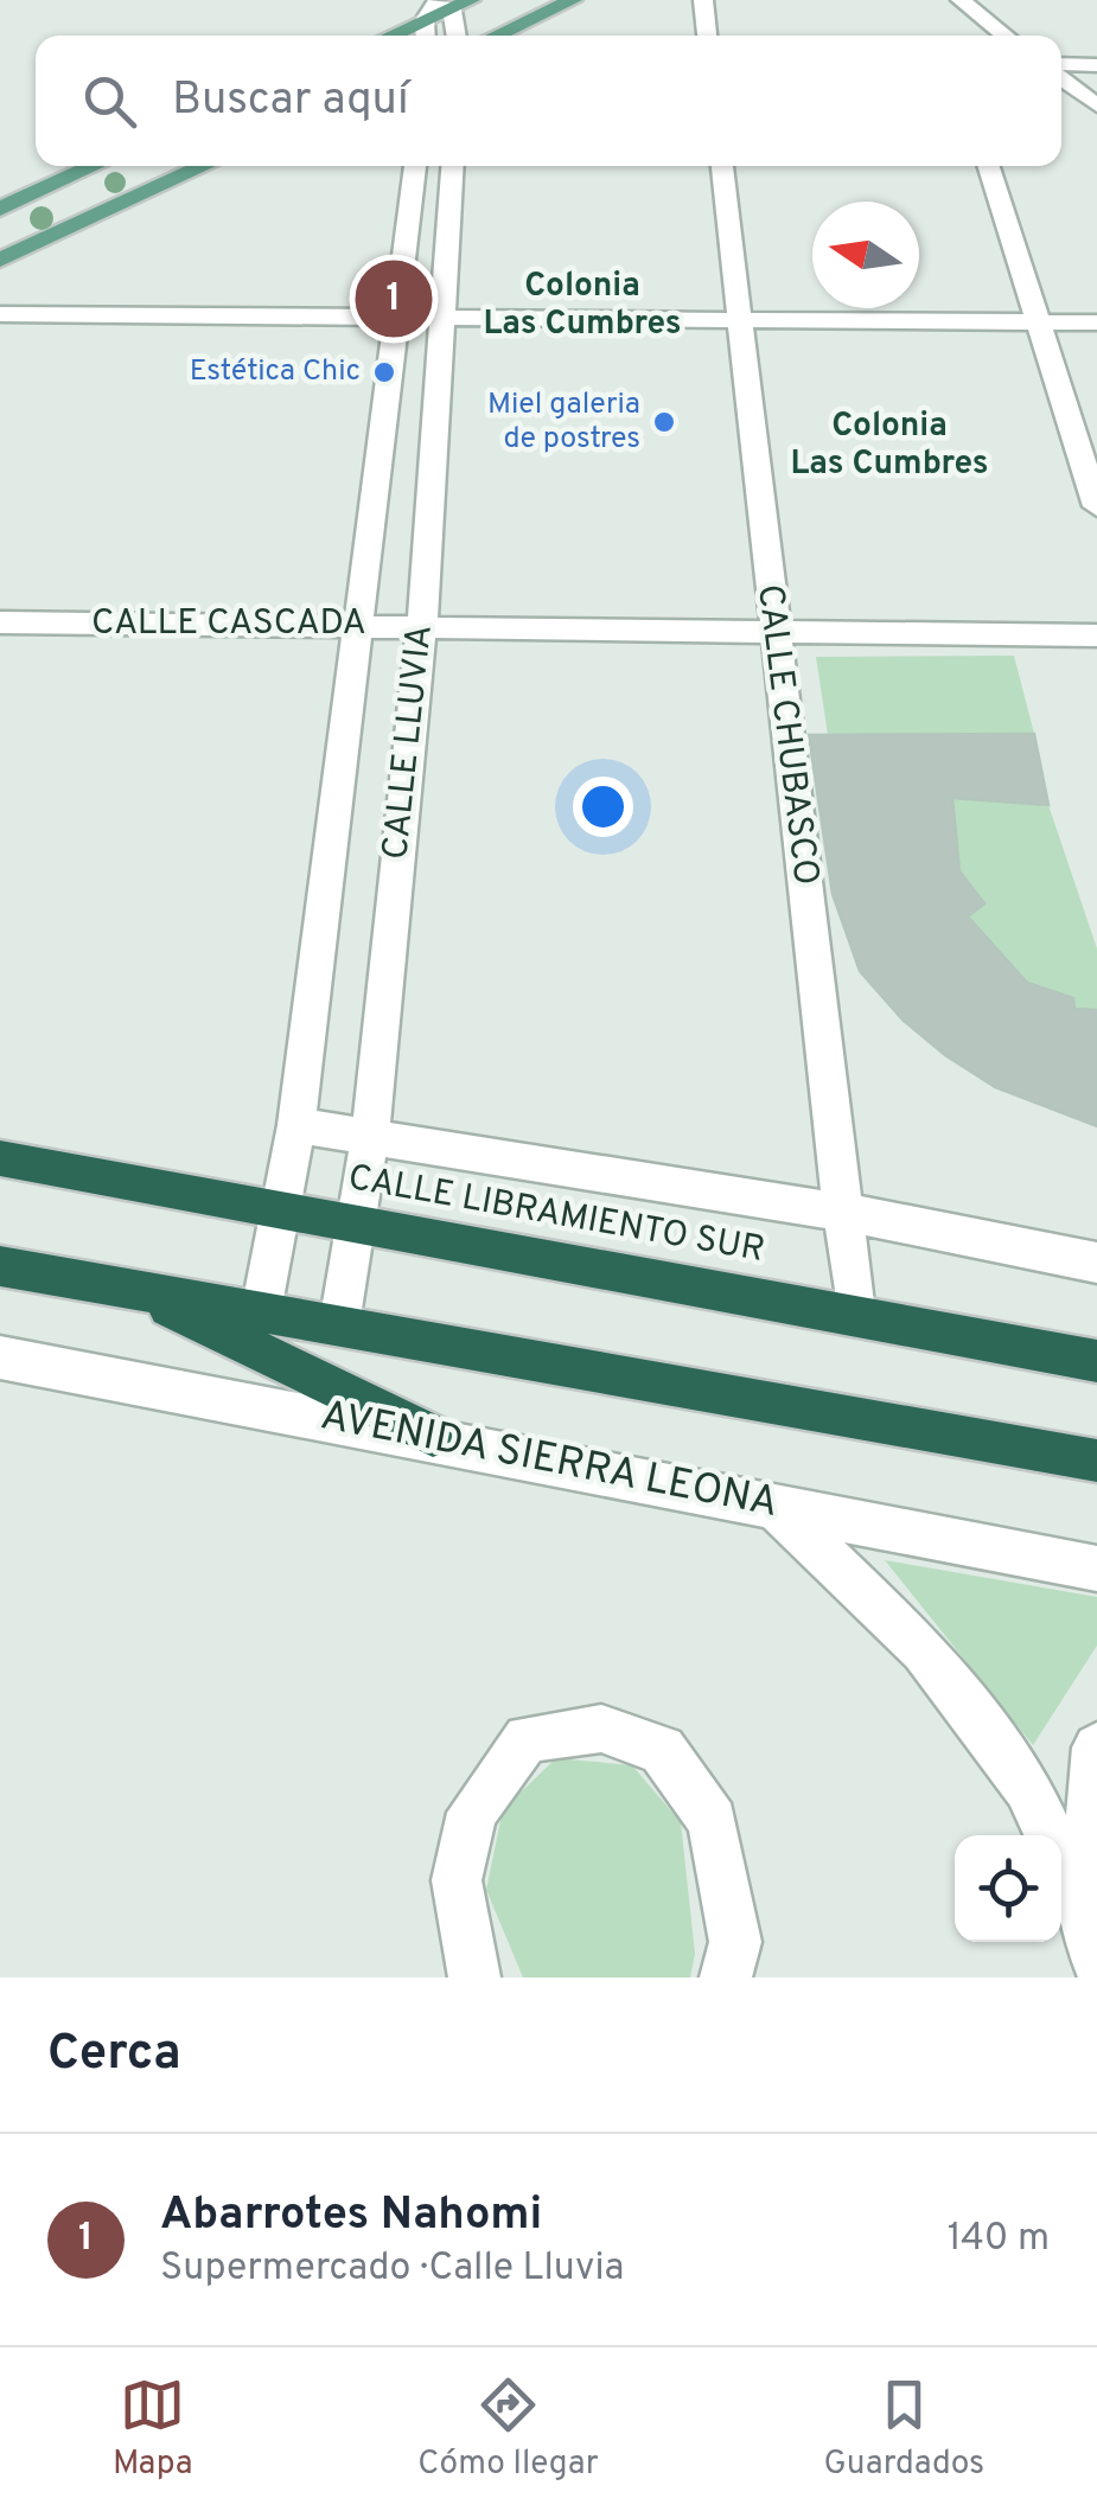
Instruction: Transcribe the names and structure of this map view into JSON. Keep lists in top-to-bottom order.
{
  "streets": {
    "highway": ["CALLE LIBRAMIENTO SUR"],
    "street": [
      "CALLE CASCADA",
      "CALLE CHUBASCO",
      "CALLE LLUVIA",
      "AVENIDA SIERRA LEONA"
    ]
  },
  "crossings": [
    ["CALLE CASCADA", "CALLE CHUBASCO"],
    ["CALLE CASCADA", "CALLE LLUVIA"],
    ["CALLE CHUBASCO", "CALLE LIBRAMIENTO SUR"],
    ["CALLE LLUVIA", "CALLE LIBRAMIENTO SUR"]
  ],
  "districts": ["Colonia Las Cumbres", "Colonia Las Cumbres"],
  "places": ["Estética Chic", "Miel galeria de postres"],
  "north": "left",
  "page": {
    "search": "Buscar aquí",
    "pins": "1",
    "heading": "Cerca",
    "list": [
      {
        "mark": "1",
        "name": "Abarrotes Nahomi",
        "note": "Supermercado · Calle Lluvia",
        "value": "140 m"
      }
    ],
    "nav": ["Mapa", "Cómo llegar", "Guardados"]
  }
}
